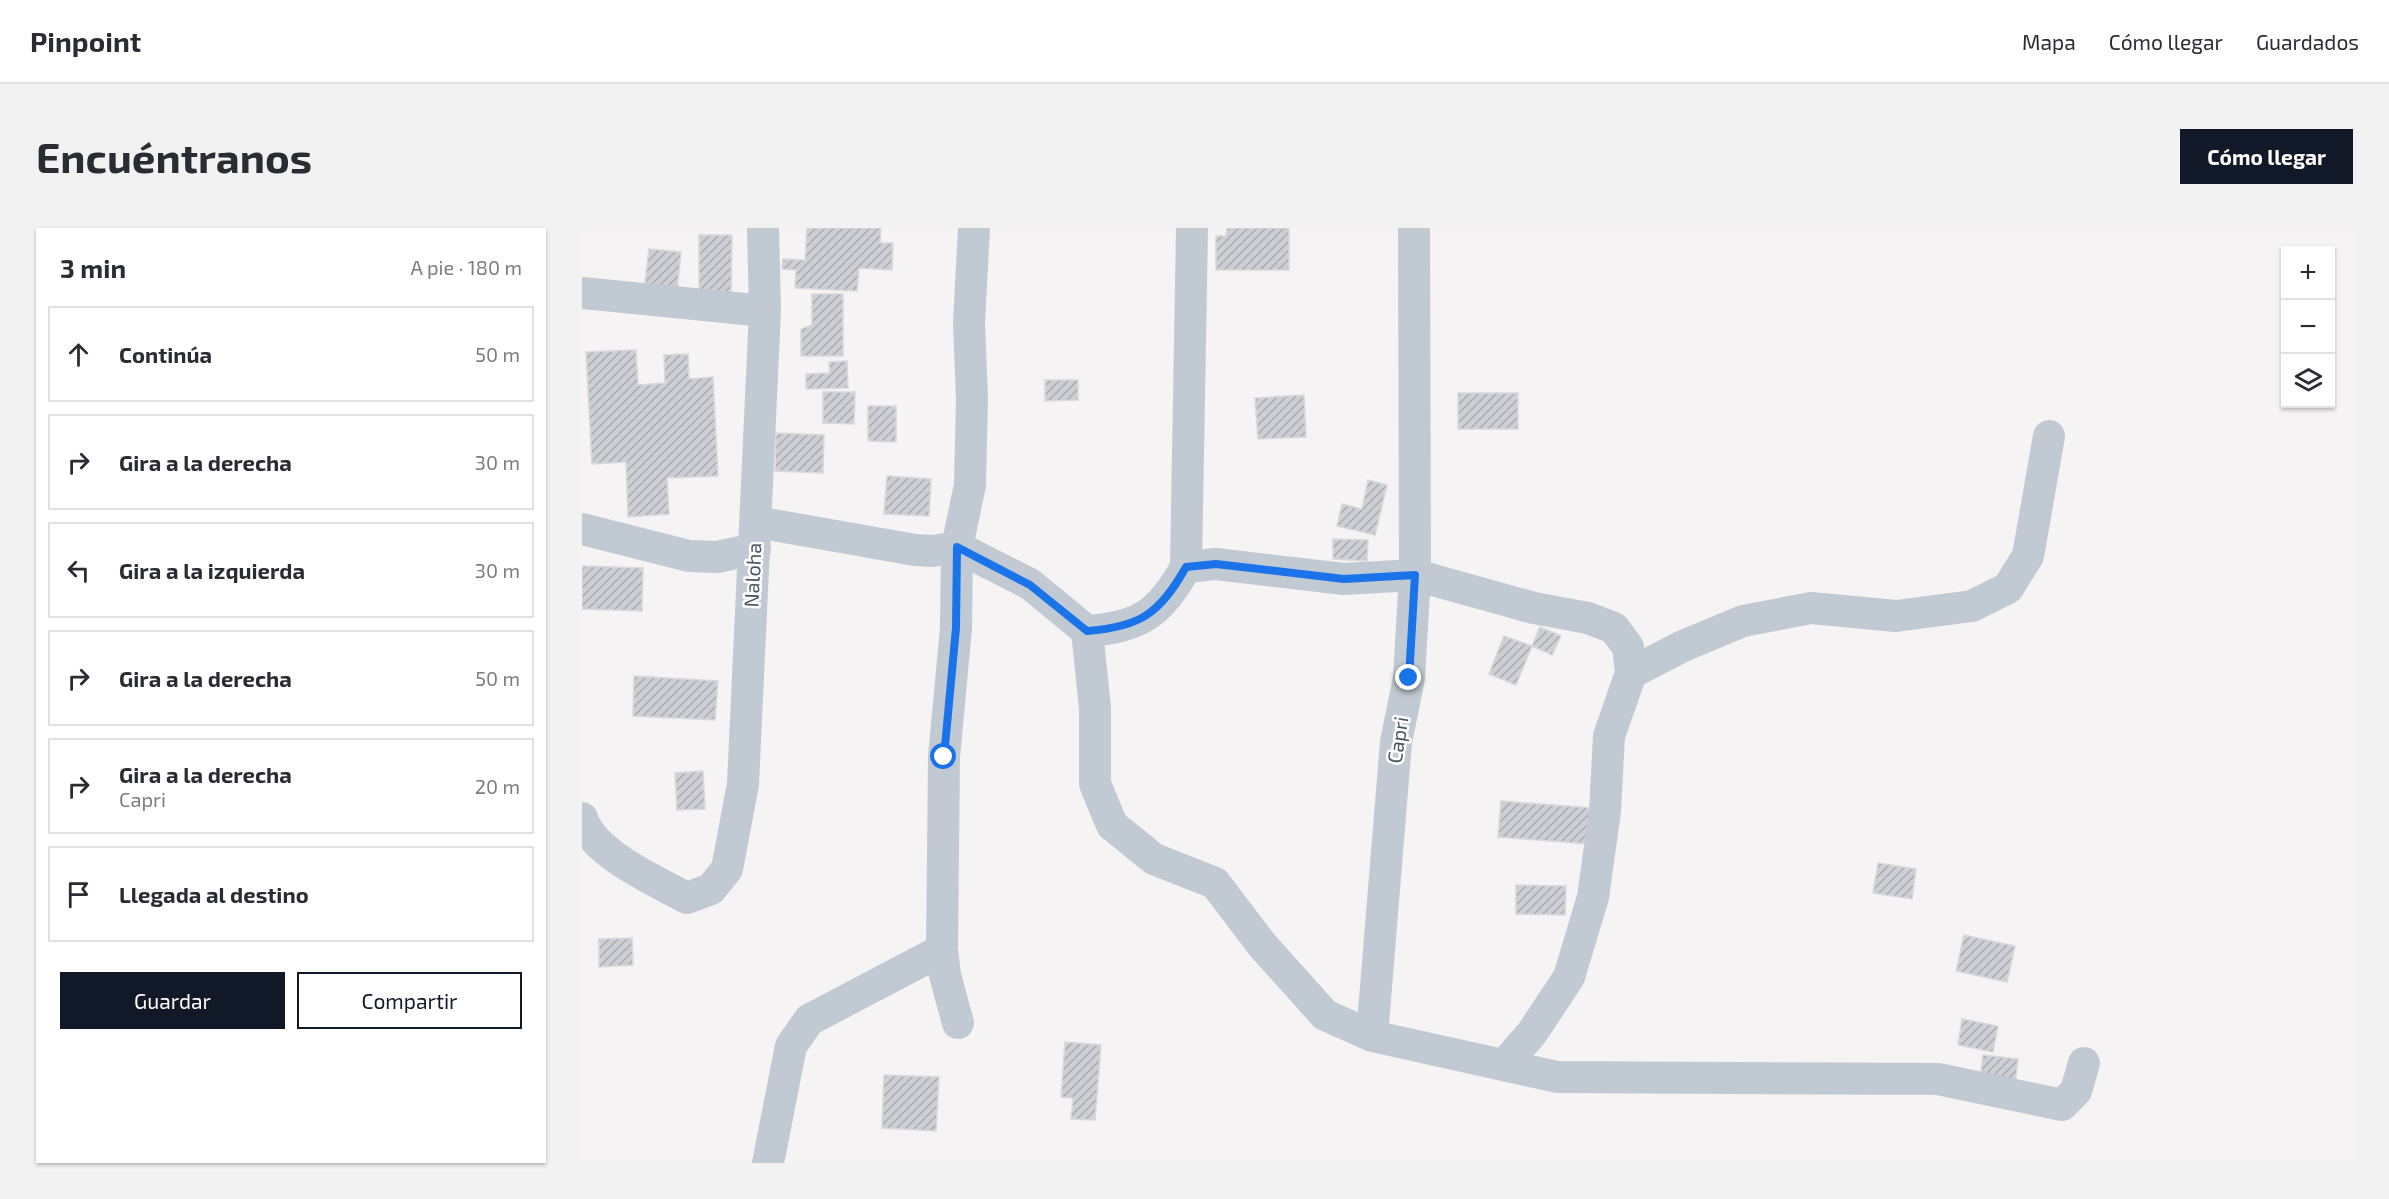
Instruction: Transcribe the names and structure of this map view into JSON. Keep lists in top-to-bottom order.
{
  "streets": {
    "street": ["Naloha", "Capri"]
  },
  "page": {
    "header": "Pinpoint",
    "nav": ["Mapa", "Cómo llegar", "Guardados"],
    "buttons": [
      "Cómo llegar",
      ["Guardar", "Compartir"]
    ],
    "title": "Encuéntranos",
    "heading": ["3 min", "A pie · 180 m"],
    "map_buttons": ["+", "−"],
    "list": [
      ["Continúa", "50 m"],
      ["Gira a la derecha", "30 m"],
      ["Gira a la izquierda", "30 m"],
      ["Gira a la derecha", "50 m"],
      ["Gira a la derecha", "Capri", "20 m"],
      "Llegada al destino"
    ]
  }
}
